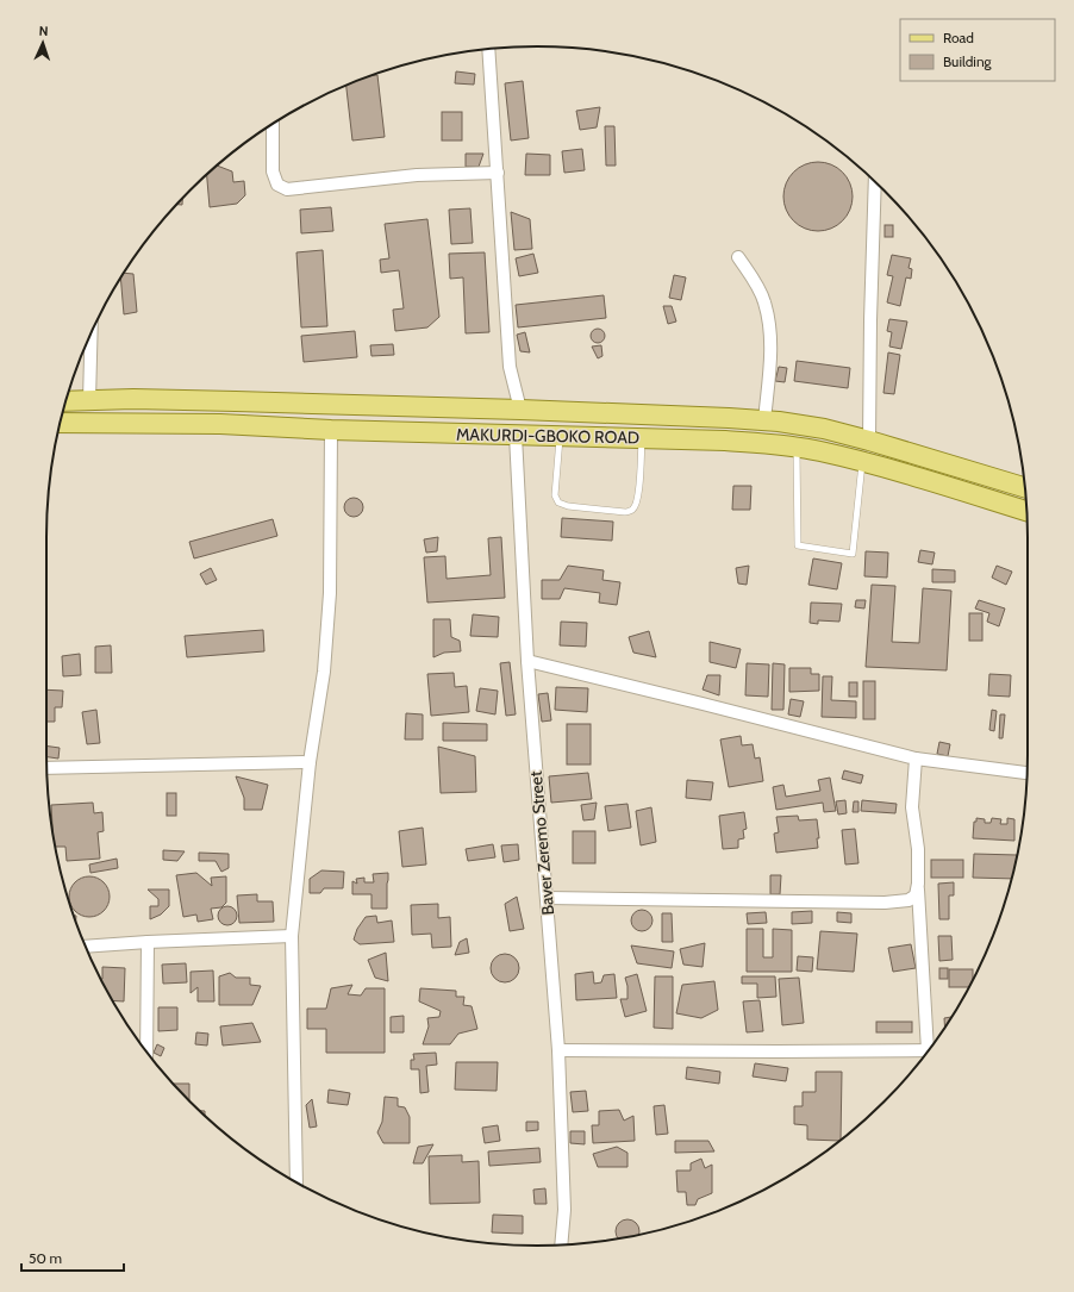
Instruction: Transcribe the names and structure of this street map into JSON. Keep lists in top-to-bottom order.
{
  "streets": {
    "main road": ["MAKURDI-GBOKO ROAD"],
    "street": ["Baver Zeremo Street"]
  },
  "crossings": [
    ["MAKURDI-GBOKO ROAD", "Baver Zeremo Street"]
  ],
  "legend": ["Road", "Building"],
  "scale_bar": "50 m",
  "north": "top"
}
